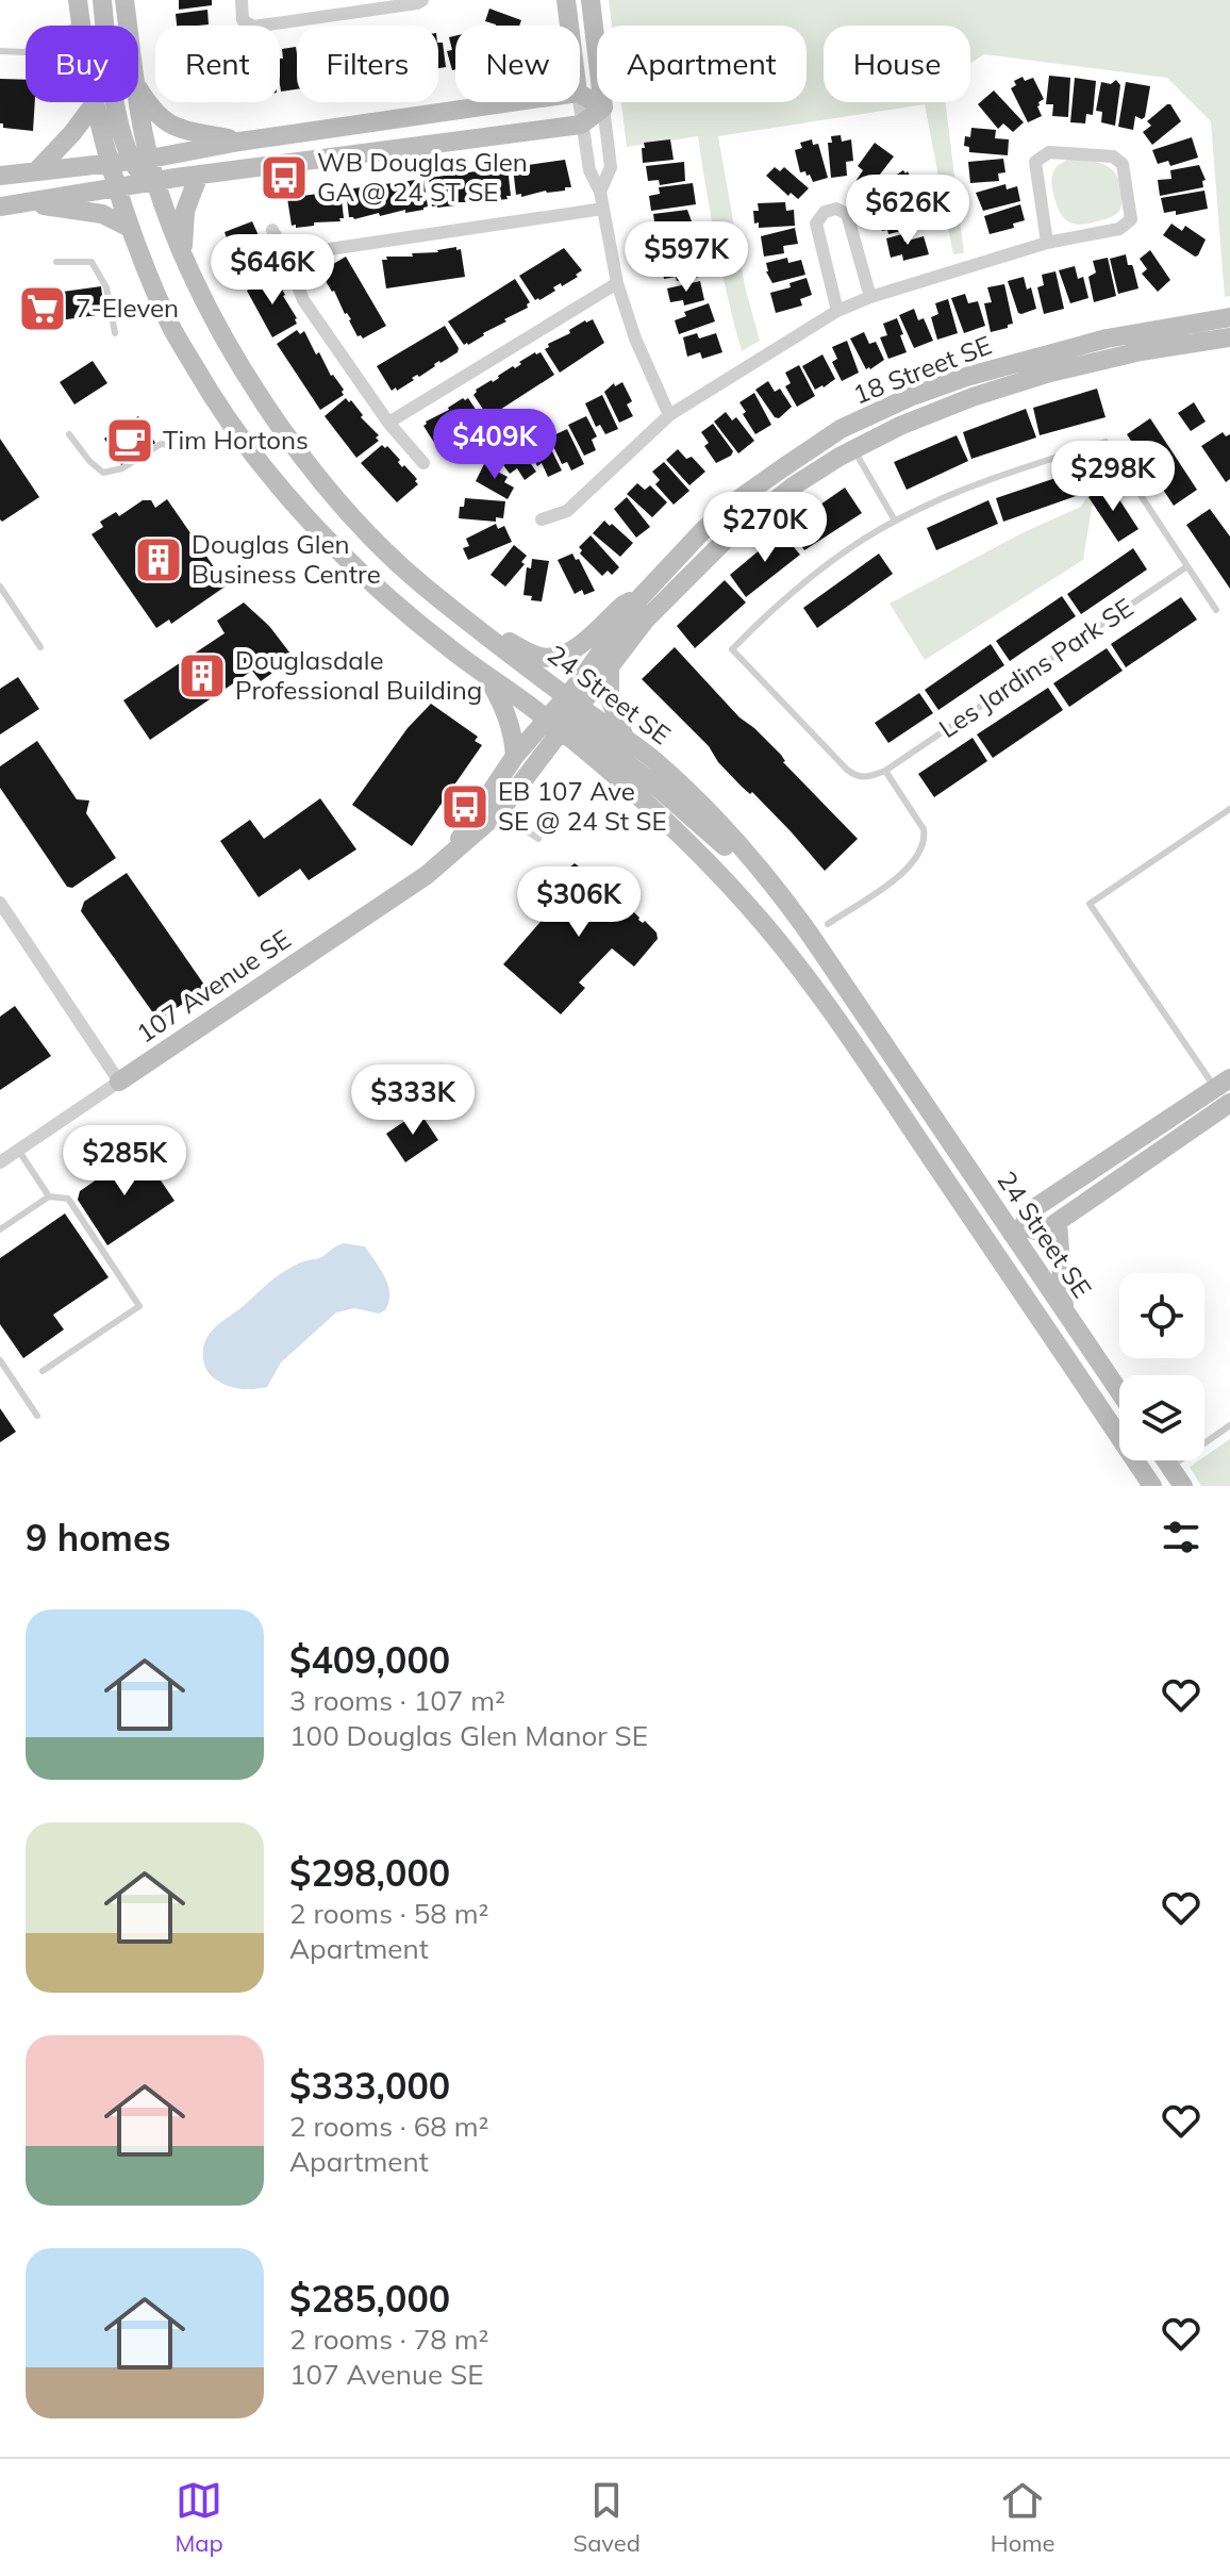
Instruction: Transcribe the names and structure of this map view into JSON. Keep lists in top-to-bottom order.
{
  "streets": {
    "main road": ["18 Street SE", "24 Street SE", "107 Avenue SE"],
    "lane": ["Les Jardins Park SE"]
  },
  "crossings": [
    ["18 Street SE", "24 Street SE"],
    ["18 Street SE", "107 Avenue SE"],
    ["24 Street SE", "107 Avenue SE"]
  ],
  "places": {
    "bus stop": ["WB Douglas Glen GA @ 24 ST SE", "EB 107 Ave SE @ 24 St SE"],
    "supermarket": ["7-Eleven"],
    "cafe": ["Tim Hortons"],
    "building": ["Douglas Glen Business Centre", "Douglasdale Professional Building"]
  },
  "page": {
    "chip": [
      "Buy",
      "Rent",
      "Filters",
      "New",
      "Apartment",
      "House"
    ],
    "price": [
      "$626K",
      "$597K",
      "$646K",
      "$409K",
      "$298K",
      "$270K",
      "$306K",
      "$333K",
      "$285K"
    ],
    "heading": "9 homes",
    "list": [
      {
        "name": "$409,000",
        "note": "3 rooms · 107 m² · 100 Douglas Glen Manor SE"
      },
      {
        "name": "$298,000",
        "note": "2 rooms · 58 m² · Apartment"
      },
      {
        "name": "$333,000",
        "note": "2 rooms · 68 m² · Apartment"
      },
      {
        "name": "$285,000",
        "note": "2 rooms · 78 m² · 107 Avenue SE"
      }
    ],
    "tabs": ["Map", "Saved", "Home"]
  }
}
